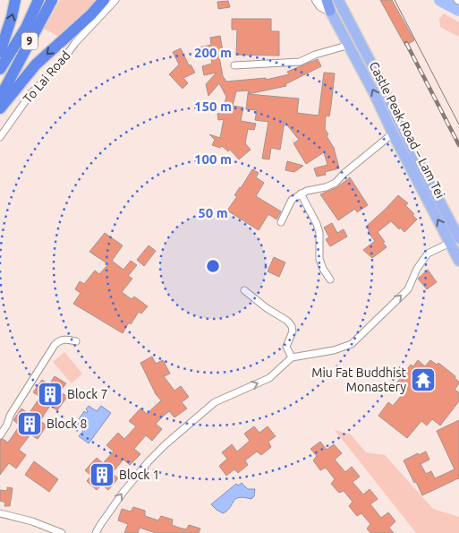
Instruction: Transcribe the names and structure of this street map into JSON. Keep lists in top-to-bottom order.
{
  "streets": {
    "highway": ["9"],
    "main road": ["Castle Peak Road – Lam Tei"],
    "street": ["To Lai Road"]
  },
  "places": {
    "temple": ["Miu Fat Buddhist Monastery"],
    "building": ["Block 7", "Block 8", "Block 1"]
  },
  "rings": [
    "200 m",
    "150 m",
    "100 m",
    "50 m"
  ]
}
